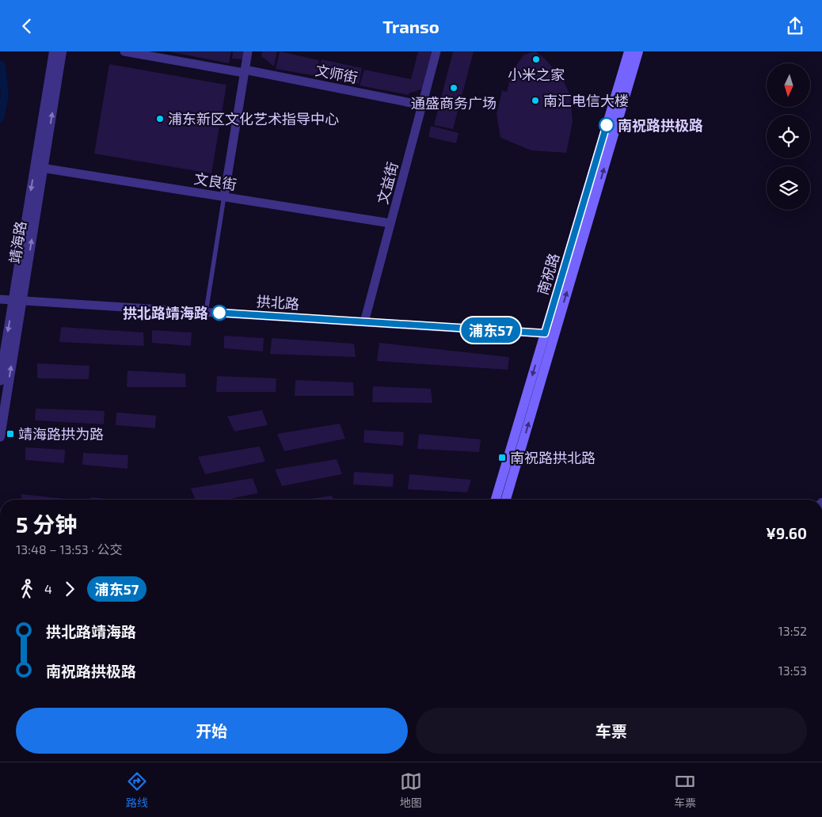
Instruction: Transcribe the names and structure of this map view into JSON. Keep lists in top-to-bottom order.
{
  "streets": {
    "main road": ["南祝路"],
    "street": [
      "文师街",
      "文良街",
      "文益街",
      "靖海路",
      "拱北路"
    ]
  },
  "crossings": [
    ["文师街", "文益街"],
    ["文良街", "文益街"],
    ["文良街", "靖海路"],
    ["文益街", "拱北路"],
    ["靖海路", "拱北路"],
    ["南祝路", "拱北路"]
  ],
  "places": {
    "other": [
      "小米之家",
      "通盛商务广场",
      "南汇电信大楼",
      "浦东新区文化艺术指导中心",
      "南祝路拱极路",
      "拱北路靖海路"
    ],
    "transit": ["靖海路拱为路", "南祝路拱北路"]
  },
  "lines": ["bus line 浦东57"],
  "north": "bottom",
  "page": {
    "header": "Transo",
    "on_map": "浦东57",
    "heading": ["5 分钟", "13:48 – 13:53 · 公交", "¥9.60"],
    "legs": ["4", "浦东57"],
    "list": [
      {
        "name": "拱北路靖海路",
        "value": "13:52"
      },
      {
        "name": "南祝路拱极路",
        "value": "13:53"
      }
    ],
    "buttons": ["开始", "车票"],
    "tabs": ["路线", "地图", "车票"]
  }
}
